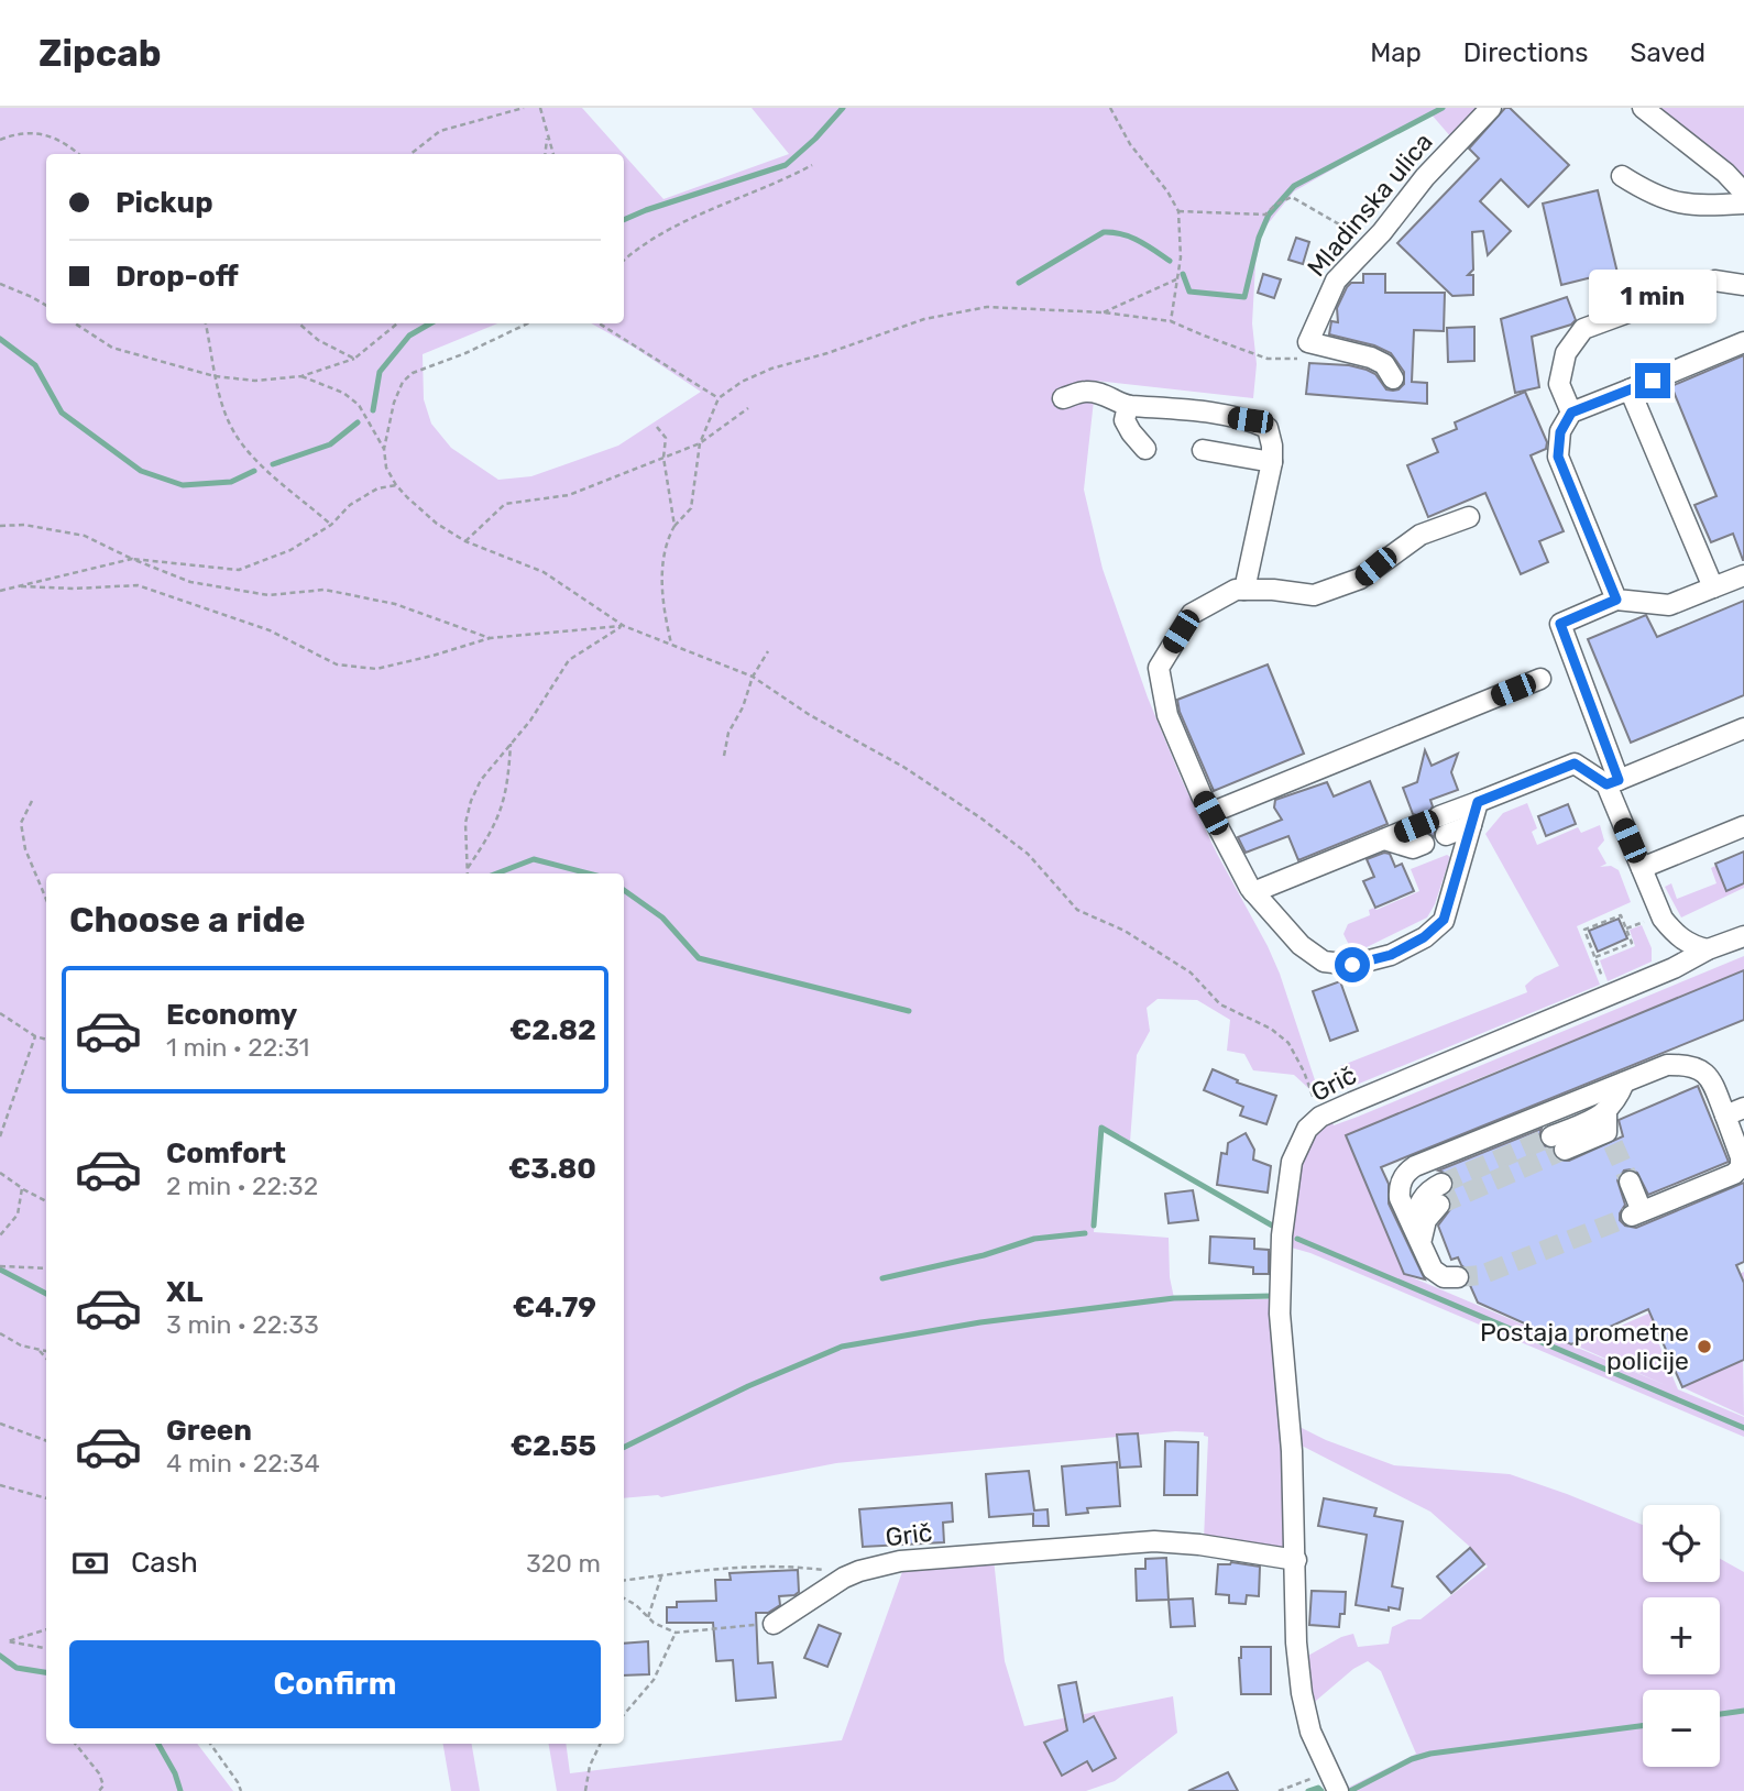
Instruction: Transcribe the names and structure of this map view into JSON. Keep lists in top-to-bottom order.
{
  "streets": {
    "street": ["Mladinska ulica", "Grič"]
  },
  "places": ["Postaja prometne policije"],
  "page": {
    "header": "Zipcab",
    "nav": ["Map", "Directions", "Saved"],
    "banner": ["Pickup", "Drop-off"],
    "bubble": "1 min",
    "heading": "Choose a ride",
    "list": [
      {
        "name": "Economy",
        "note": "1 min · 22:31",
        "value": "€2.82"
      },
      {
        "name": "Comfort",
        "note": "2 min · 22:32",
        "value": "€3.80"
      },
      {
        "name": "XL",
        "note": "3 min · 22:33",
        "value": "€4.79"
      },
      {
        "name": "Green",
        "note": "4 min · 22:34",
        "value": "€2.55"
      }
    ],
    "map_buttons": ["+", "−"],
    "pay": ["Cash", "320 m"],
    "buttons": "Confirm"
  }
}
